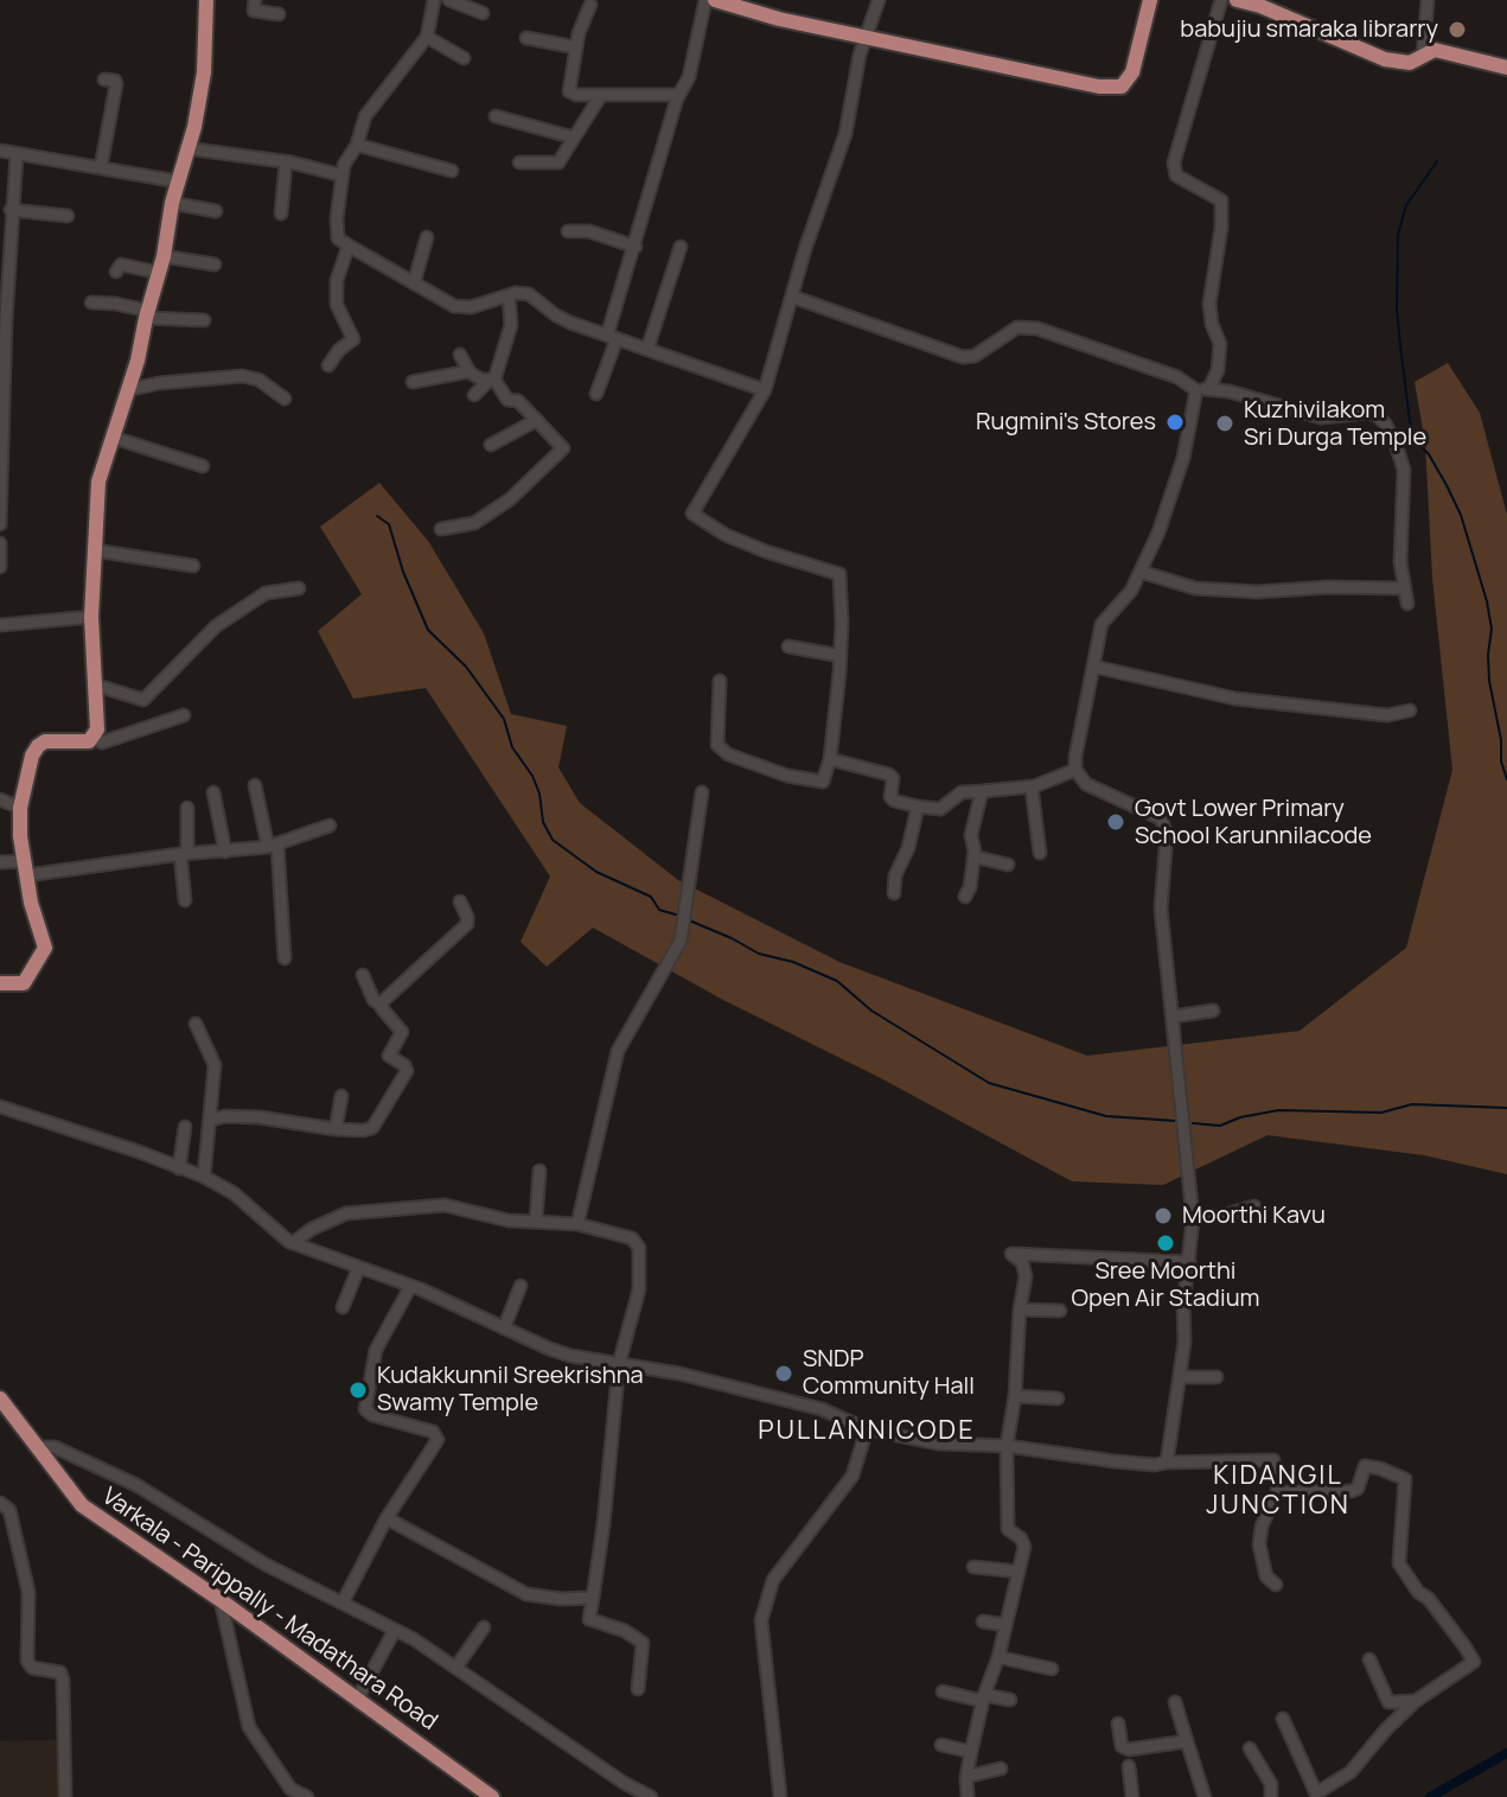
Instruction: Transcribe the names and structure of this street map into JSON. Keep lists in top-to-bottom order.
{
  "streets": {
    "main road": ["Varkala - Parippally - Madathara Road"]
  },
  "districts": ["PULLANNICODE", "KIDANGIL JUNCTION"],
  "places": [
    "babujiu smaraka librarry",
    "Rugmini's Stores",
    "Kuzhivilakom Sri Durga Temple",
    "Govt Lower Primary School Karunnilacode",
    "Moorthi Kavu",
    "Sree Moorthi Open Air Stadium",
    "SNDP Community Hall",
    "Kudakkunnil Sreekrishna Swamy Temple"
  ]
}
